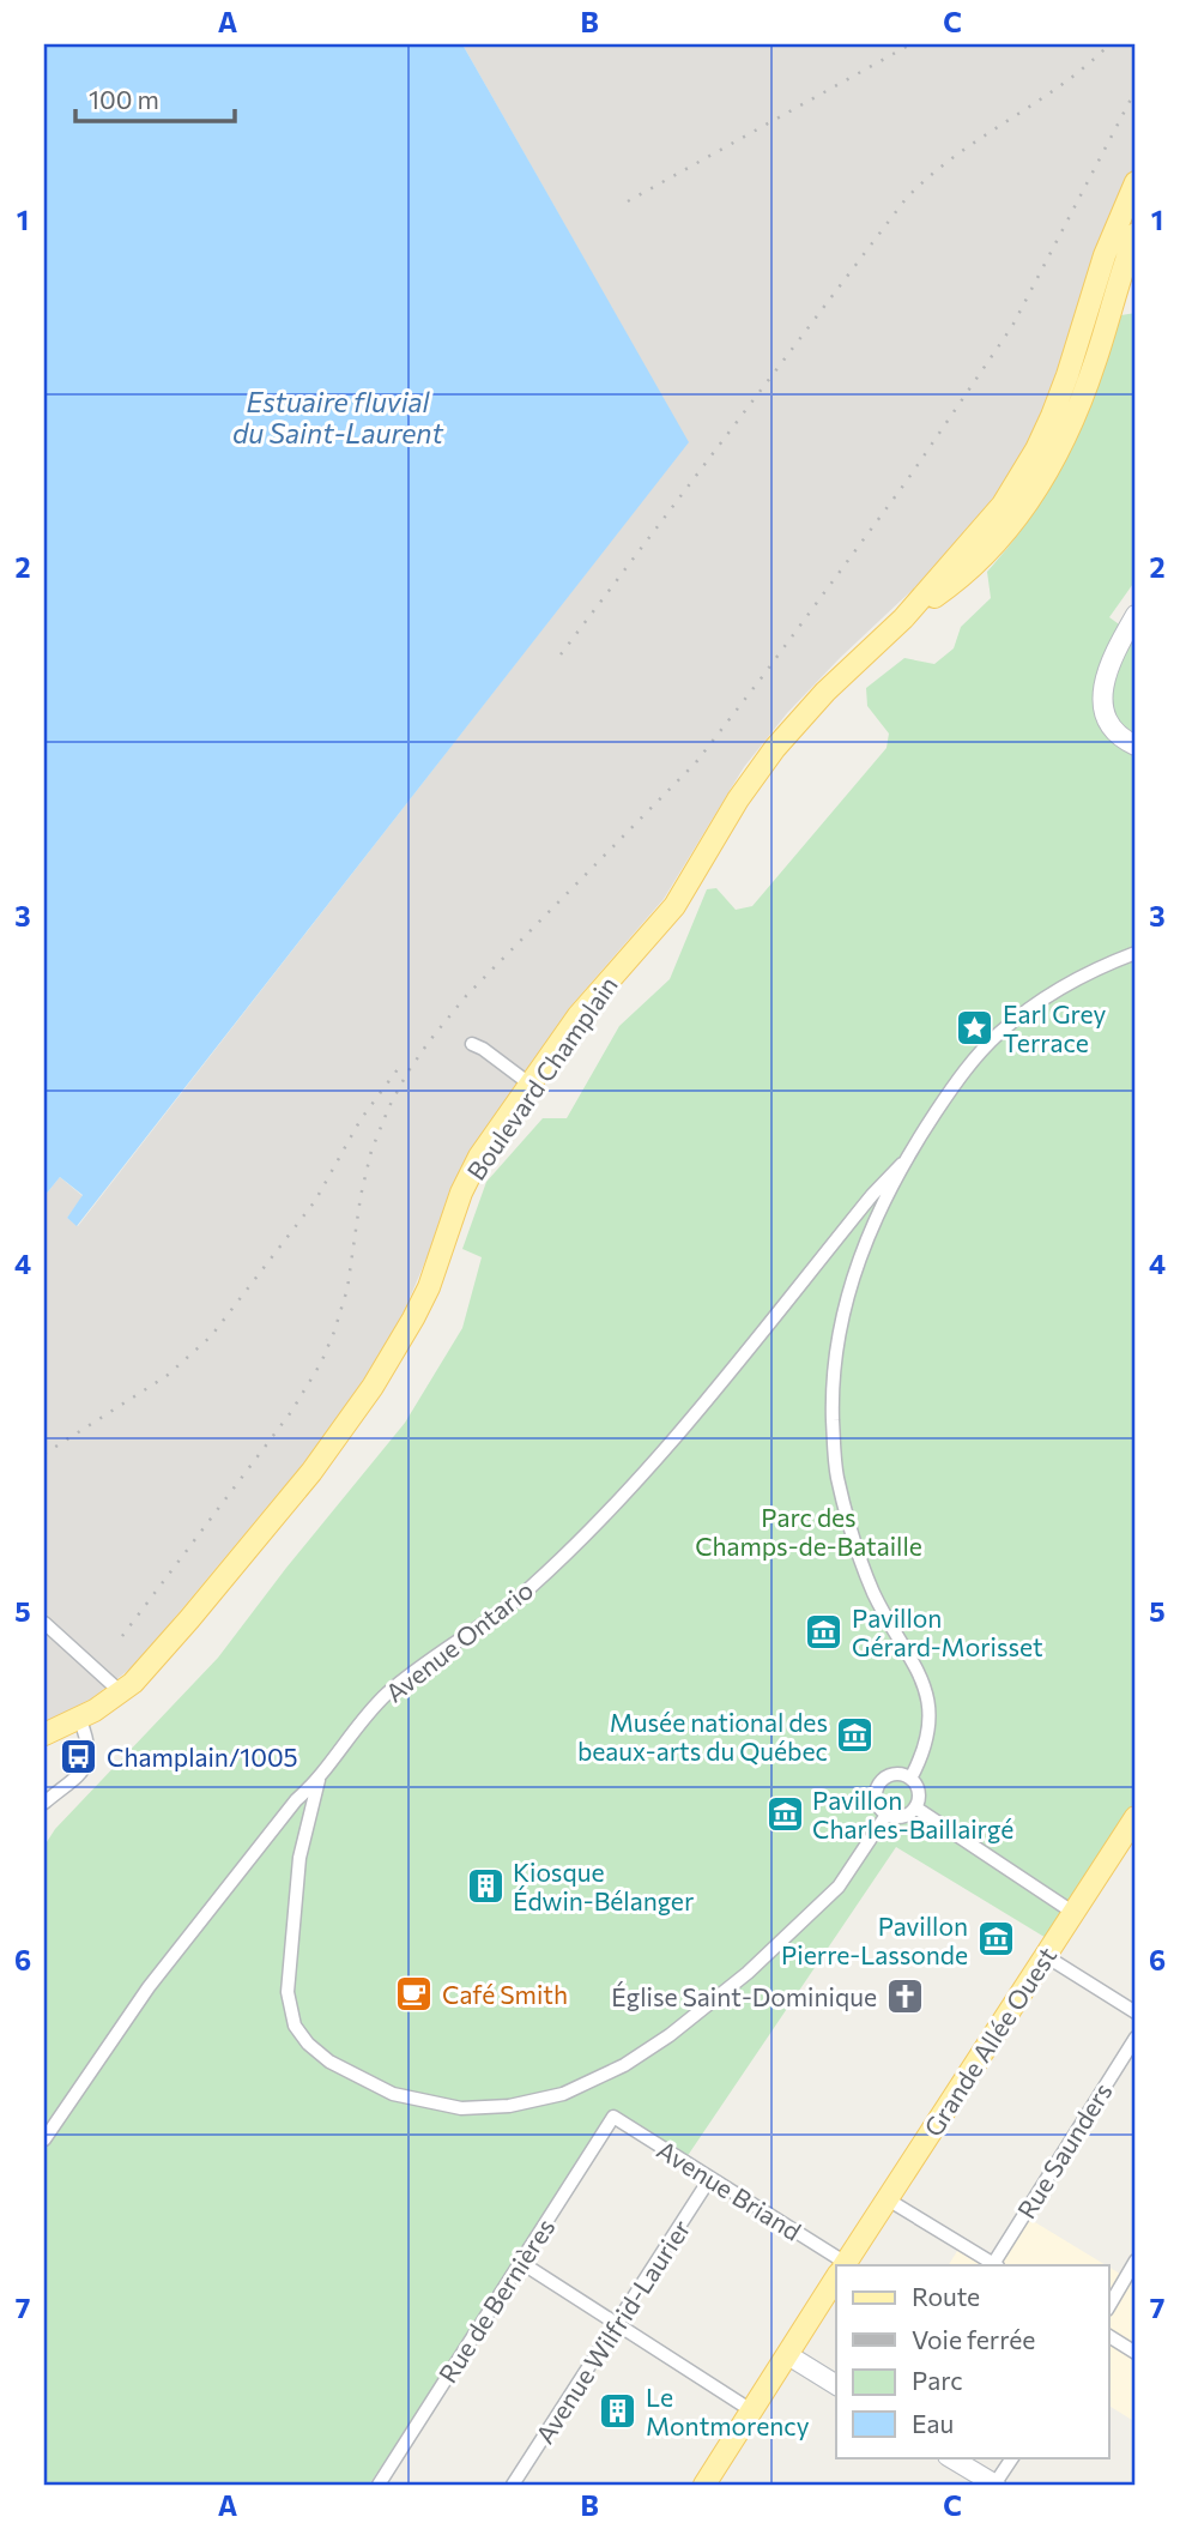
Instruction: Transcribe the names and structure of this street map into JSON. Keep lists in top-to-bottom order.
{
  "streets": {
    "main road": ["Boulevard Champlain", "Grande Allée Ouest"],
    "street": [
      "Avenue Ontario",
      "Rue Saunders",
      "Avenue Briand",
      "Rue de Bernières",
      "Avenue Wilfrid-Laurier"
    ]
  },
  "crossings": [
    ["Avenue Briand", "Rue de Bernières"],
    ["Avenue Briand", "Avenue Wilfrid-Laurier"]
  ],
  "water": ["Estuaire fluvial du Saint-Laurent"],
  "parks": ["Parc des Champs-de-Bataille"],
  "places": {
    "place": ["Earl Grey Terrace"],
    "museum": [
      "Pavillon Gérard-Morisset",
      "Musée national des beaux-arts du Québec",
      "Pavillon Charles-Baillairgé",
      "Pavillon Pierre-Lassonde"
    ],
    "bus stop": ["Champlain/1005"],
    "building": ["Kiosque Édwin-Bélanger", "Le Montmorency"],
    "cafe": ["Café Smith"],
    "church": ["Église Saint-Dominique"]
  },
  "legend": [
    "Route",
    "Voie ferrée",
    "Parc",
    "Eau"
  ],
  "scale_bar": "100 m",
  "grid": {
    "columns": ["A", "B", "C"],
    "rows": [
      "1",
      "2",
      "3",
      "4",
      "5",
      "6",
      "7"
    ]
  }
}
